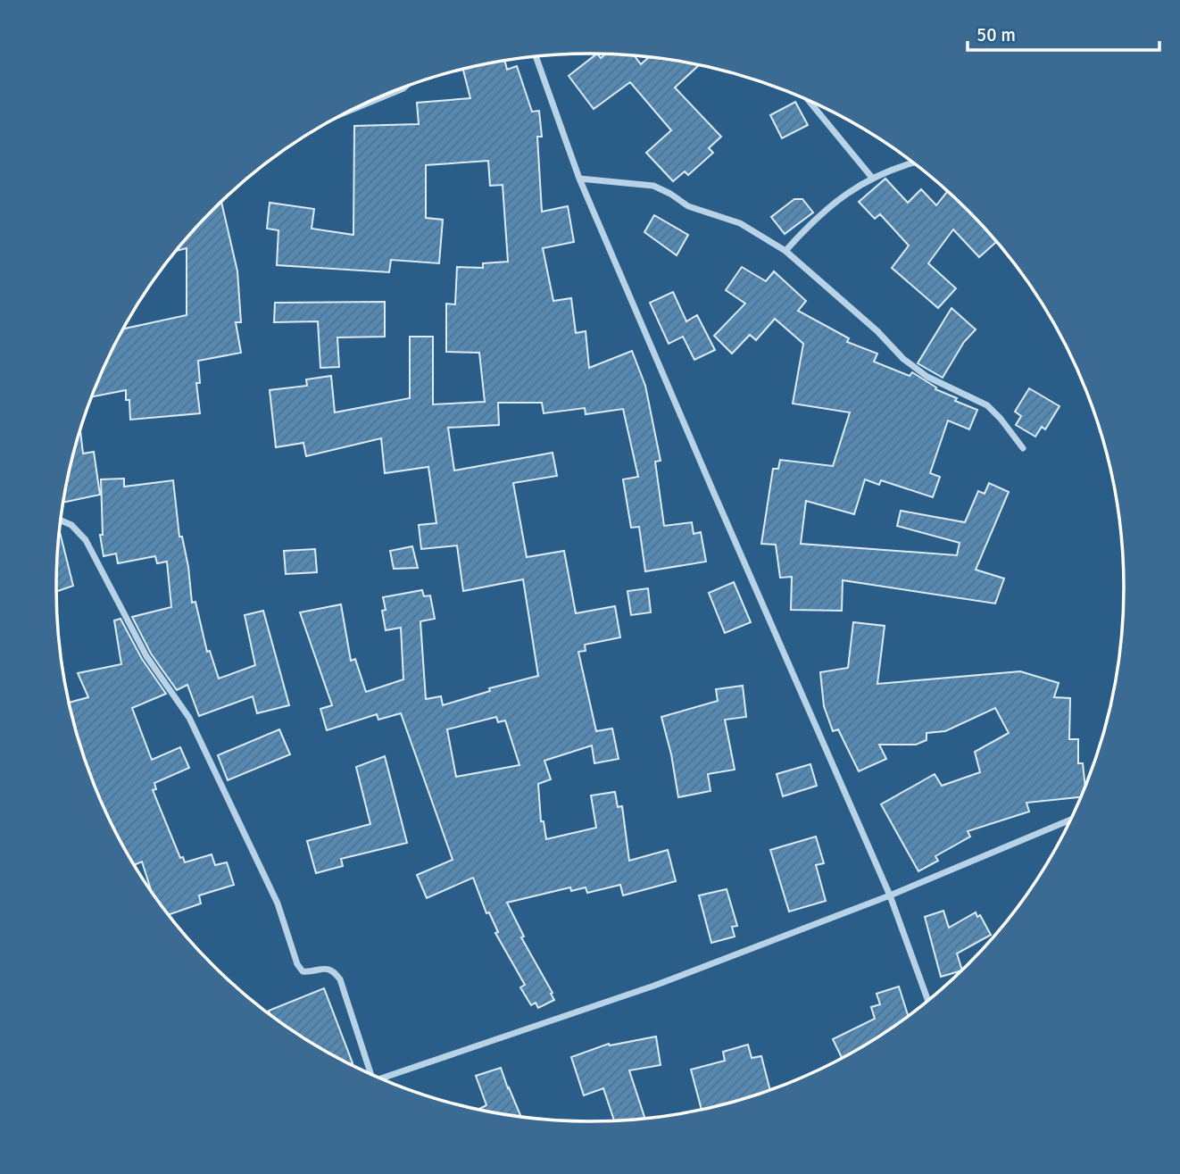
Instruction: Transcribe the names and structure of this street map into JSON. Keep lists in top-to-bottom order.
{
  "scale_bar": "50 m"
}
